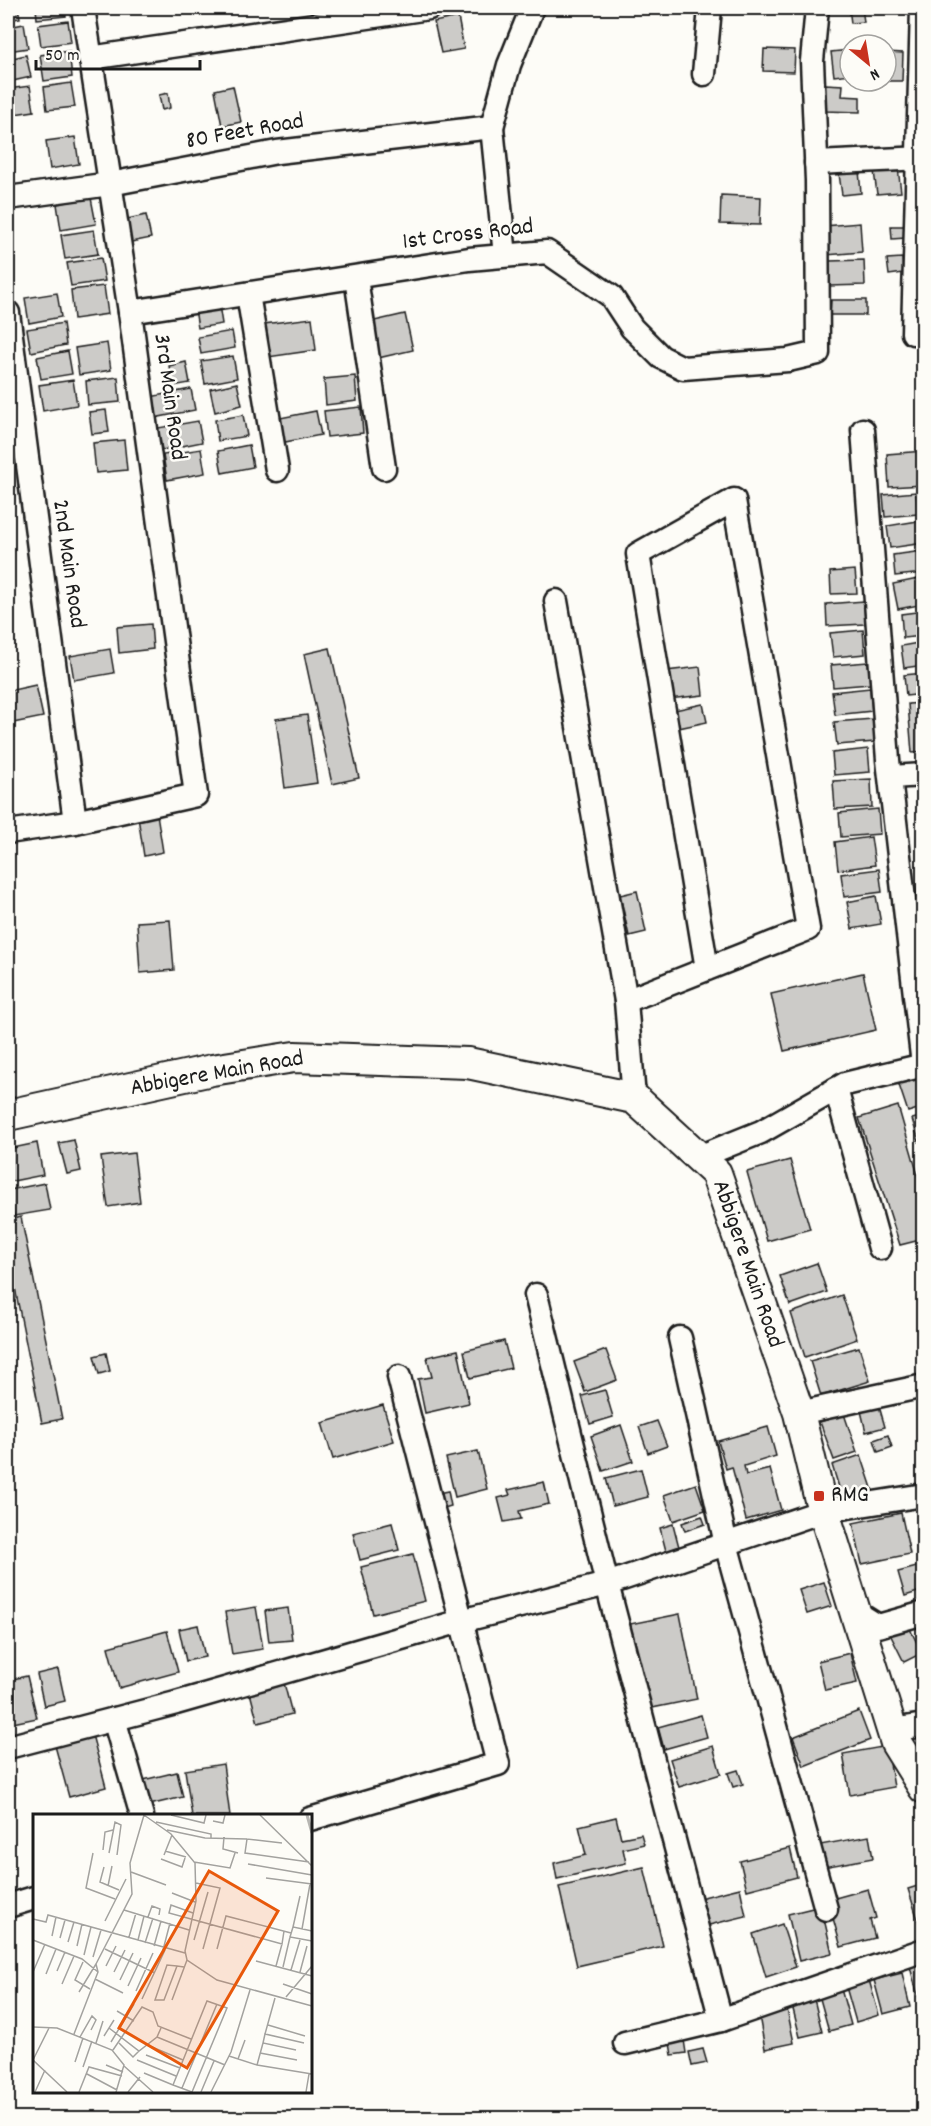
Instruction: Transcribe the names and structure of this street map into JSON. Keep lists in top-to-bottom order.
{
  "streets": {
    "main road": ["Abbigere Main Road"],
    "street": [
      "80 Feet Road",
      "1st Cross Road",
      "3rd Main Road",
      "2nd Main Road"
    ]
  },
  "crossings": [
    ["80 Feet Road", "3rd Main Road"],
    ["1st Cross Road", "3rd Main Road"],
    ["3rd Main Road", "2nd Main Road"]
  ],
  "places": {
    "transit": ["RMG"]
  },
  "scale_bar": "50 m",
  "north": "bottom right"
}
